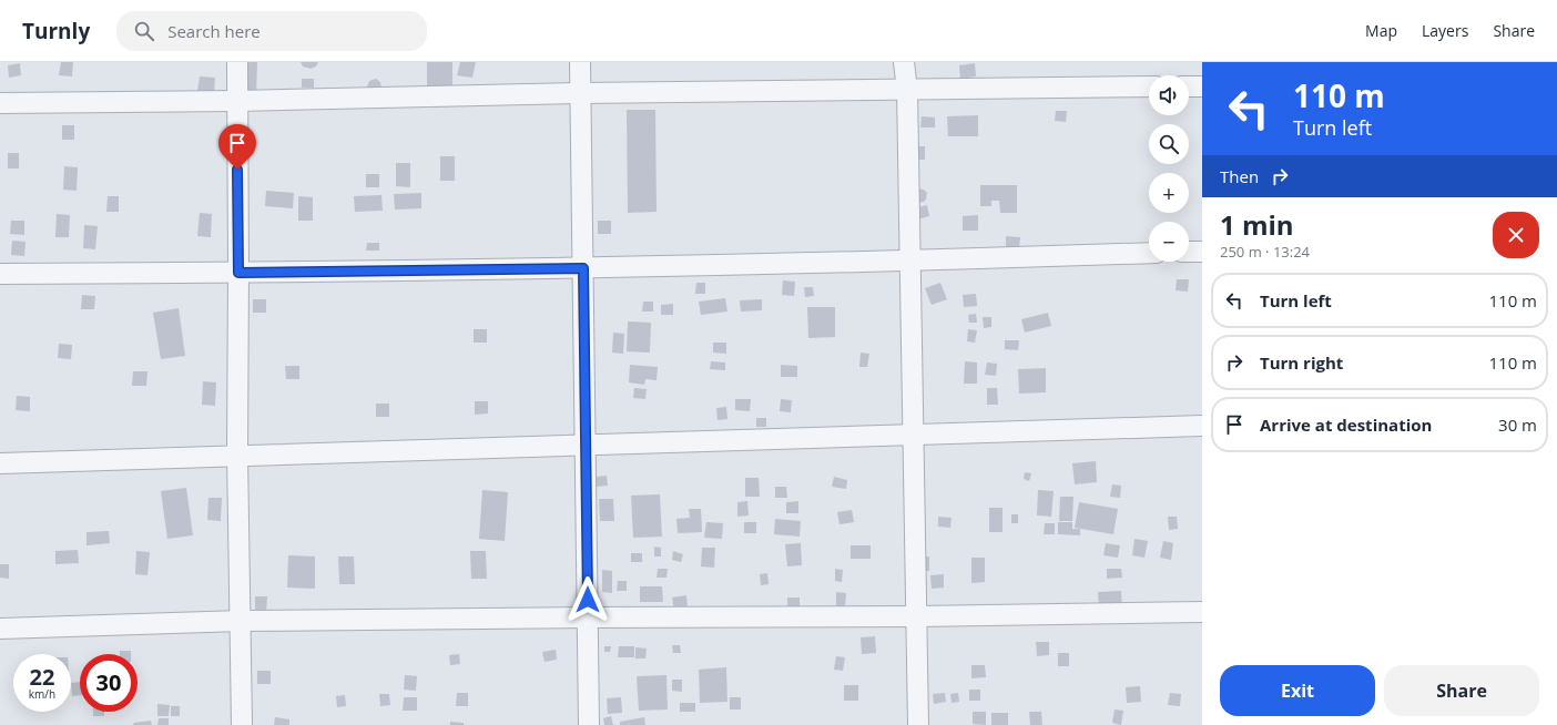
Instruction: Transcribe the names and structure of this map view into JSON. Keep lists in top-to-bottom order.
{
  "page": {
    "header": "Turnly",
    "search": "Search here",
    "nav": ["Map", "Layers", "Share"],
    "turn": ["110 m", "Turn left"],
    "map_buttons": ["+", "−"],
    "then": "Then",
    "heading": ["1 min", "250 m · 13:24"],
    "list": [
      {
        "name": "Turn left",
        "value": "110 m"
      },
      {
        "name": "Turn right",
        "value": "110 m"
      },
      {
        "name": "Arrive at destination",
        "value": "30 m"
      }
    ],
    "speed": "22 km/h",
    "limit": "30",
    "buttons": ["Exit", "Share"]
  }
}
